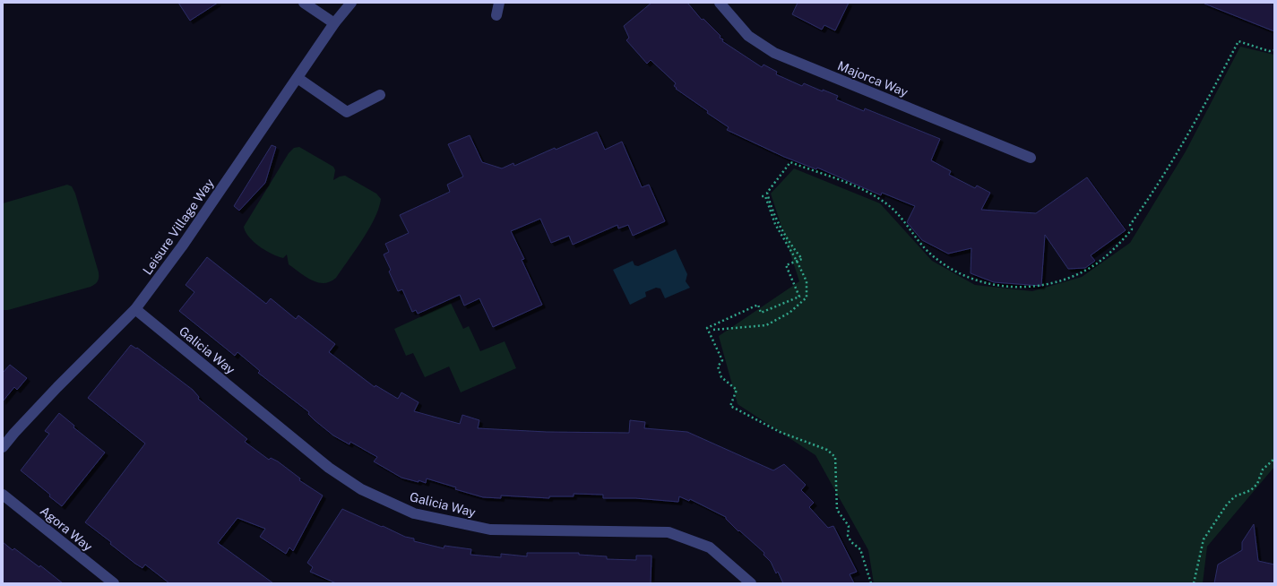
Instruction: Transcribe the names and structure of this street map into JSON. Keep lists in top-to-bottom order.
{
  "streets": {
    "street": [
      "Majorca Way",
      "Leisure Village Way",
      "Galicia Way",
      "Agora Way"
    ]
  },
  "crossings": [
    ["Leisure Village Way", "Galicia Way"]
  ]
}
